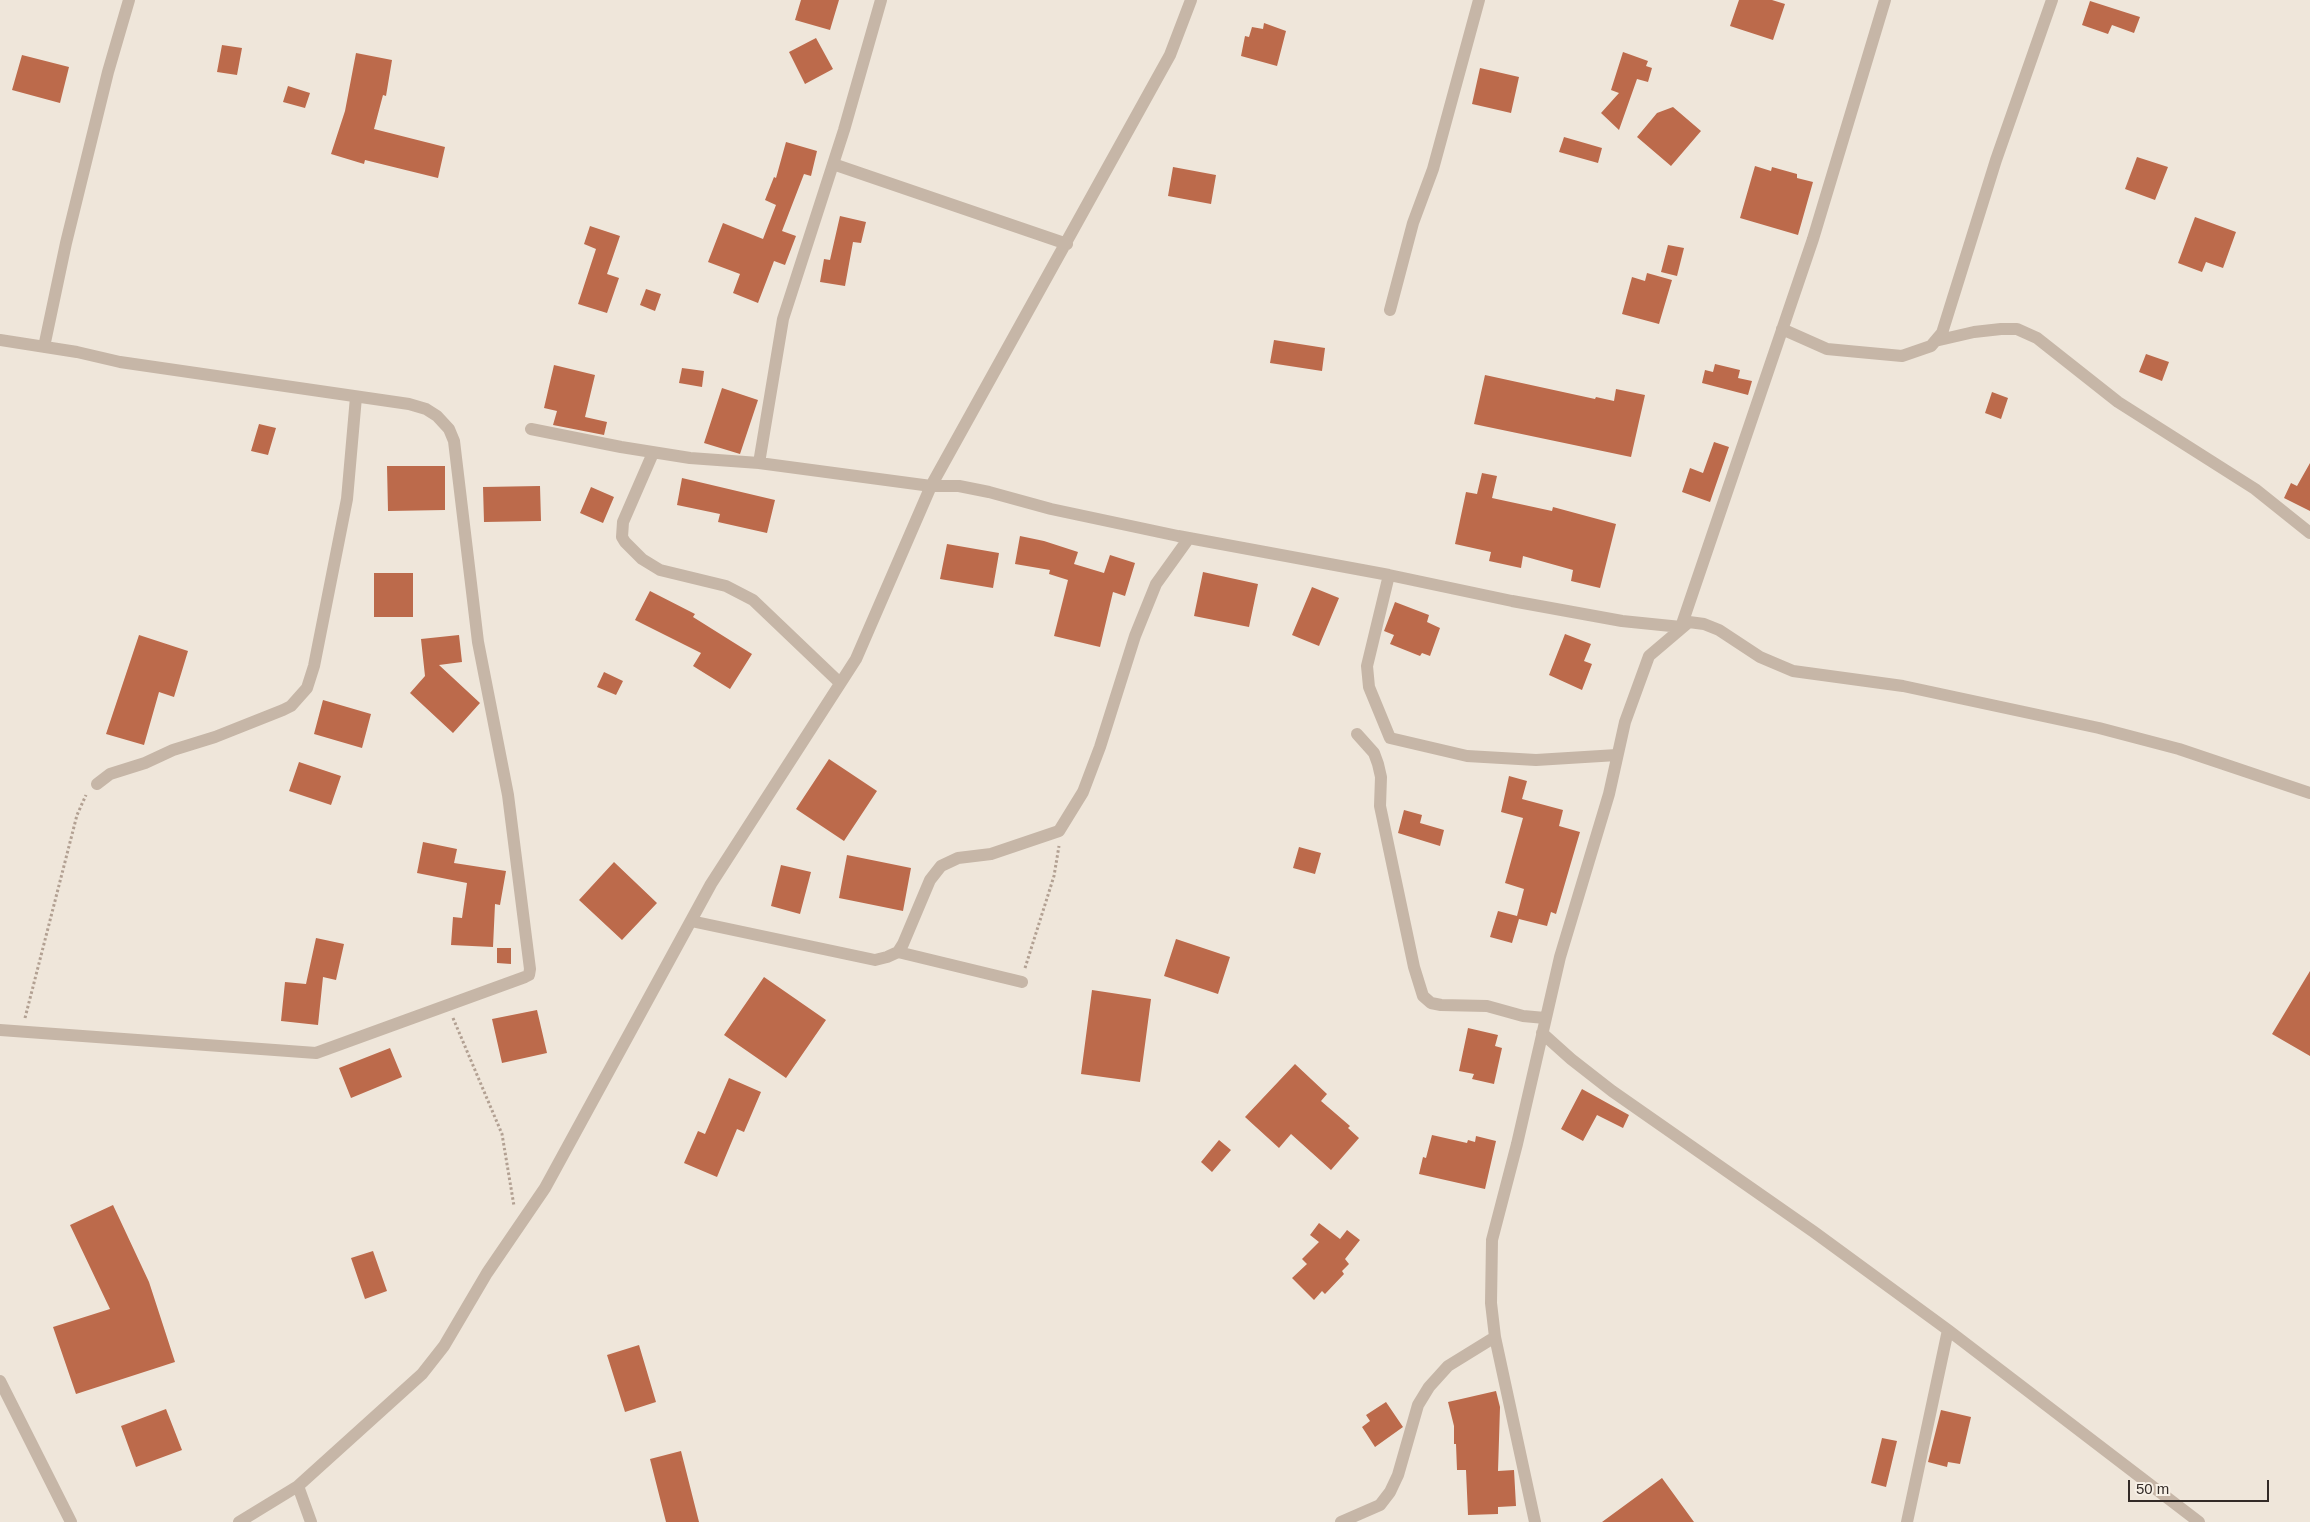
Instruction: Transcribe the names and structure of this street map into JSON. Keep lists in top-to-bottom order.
{
  "scale_bar": "50 m"
}
